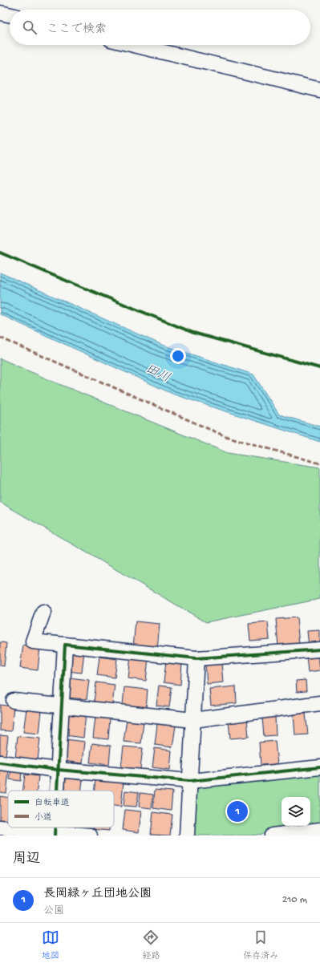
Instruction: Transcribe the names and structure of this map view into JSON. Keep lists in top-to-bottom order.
{
  "water": ["田川"],
  "legend": ["自転車道", "小道"],
  "page": {
    "search": "ここで検索",
    "pins": "1",
    "heading": "周辺",
    "list": [
      {
        "mark": "1",
        "name": "長岡緑ヶ丘団地公園",
        "note": "公園",
        "value": "210 m"
      }
    ],
    "nav": ["地図", "経路", "保存済み"]
  }
}
